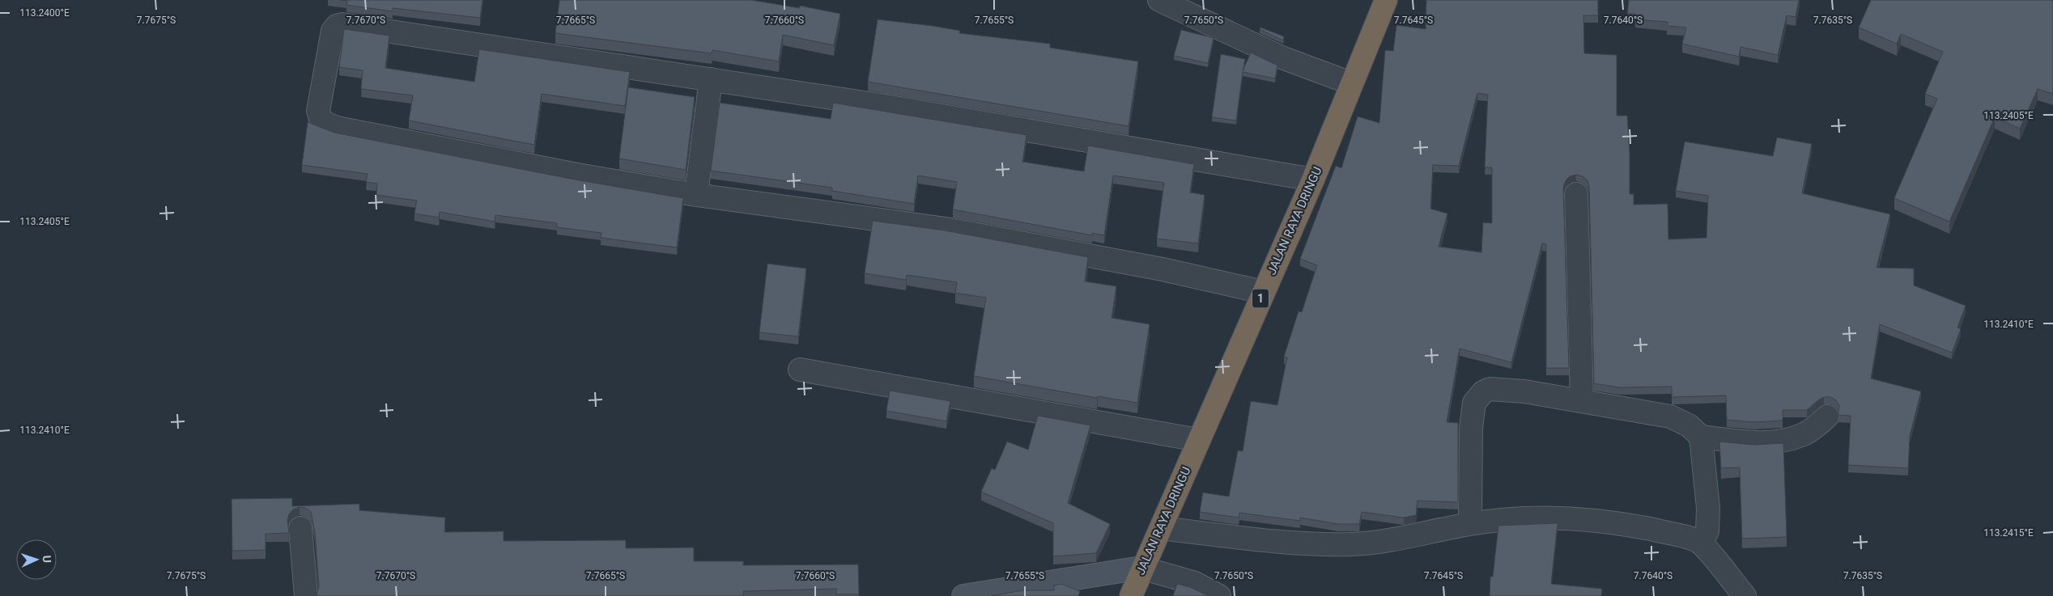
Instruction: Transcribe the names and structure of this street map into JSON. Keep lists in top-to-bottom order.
{
  "streets": {
    "highway": ["JALAN RAYA DRINGU", "1"]
  },
  "north": "right",
  "coordinates": [
    "113.2400°E",
    "7.7675°S",
    "7.7670°S",
    "7.7665°S",
    "7.7660°S",
    "7.7655°S",
    "7.7650°S",
    "7.7645°S",
    "7.7640°S",
    "7.7635°S",
    "113.2405°E",
    "113.2410°E",
    "113.2415°E"
  ]
}
